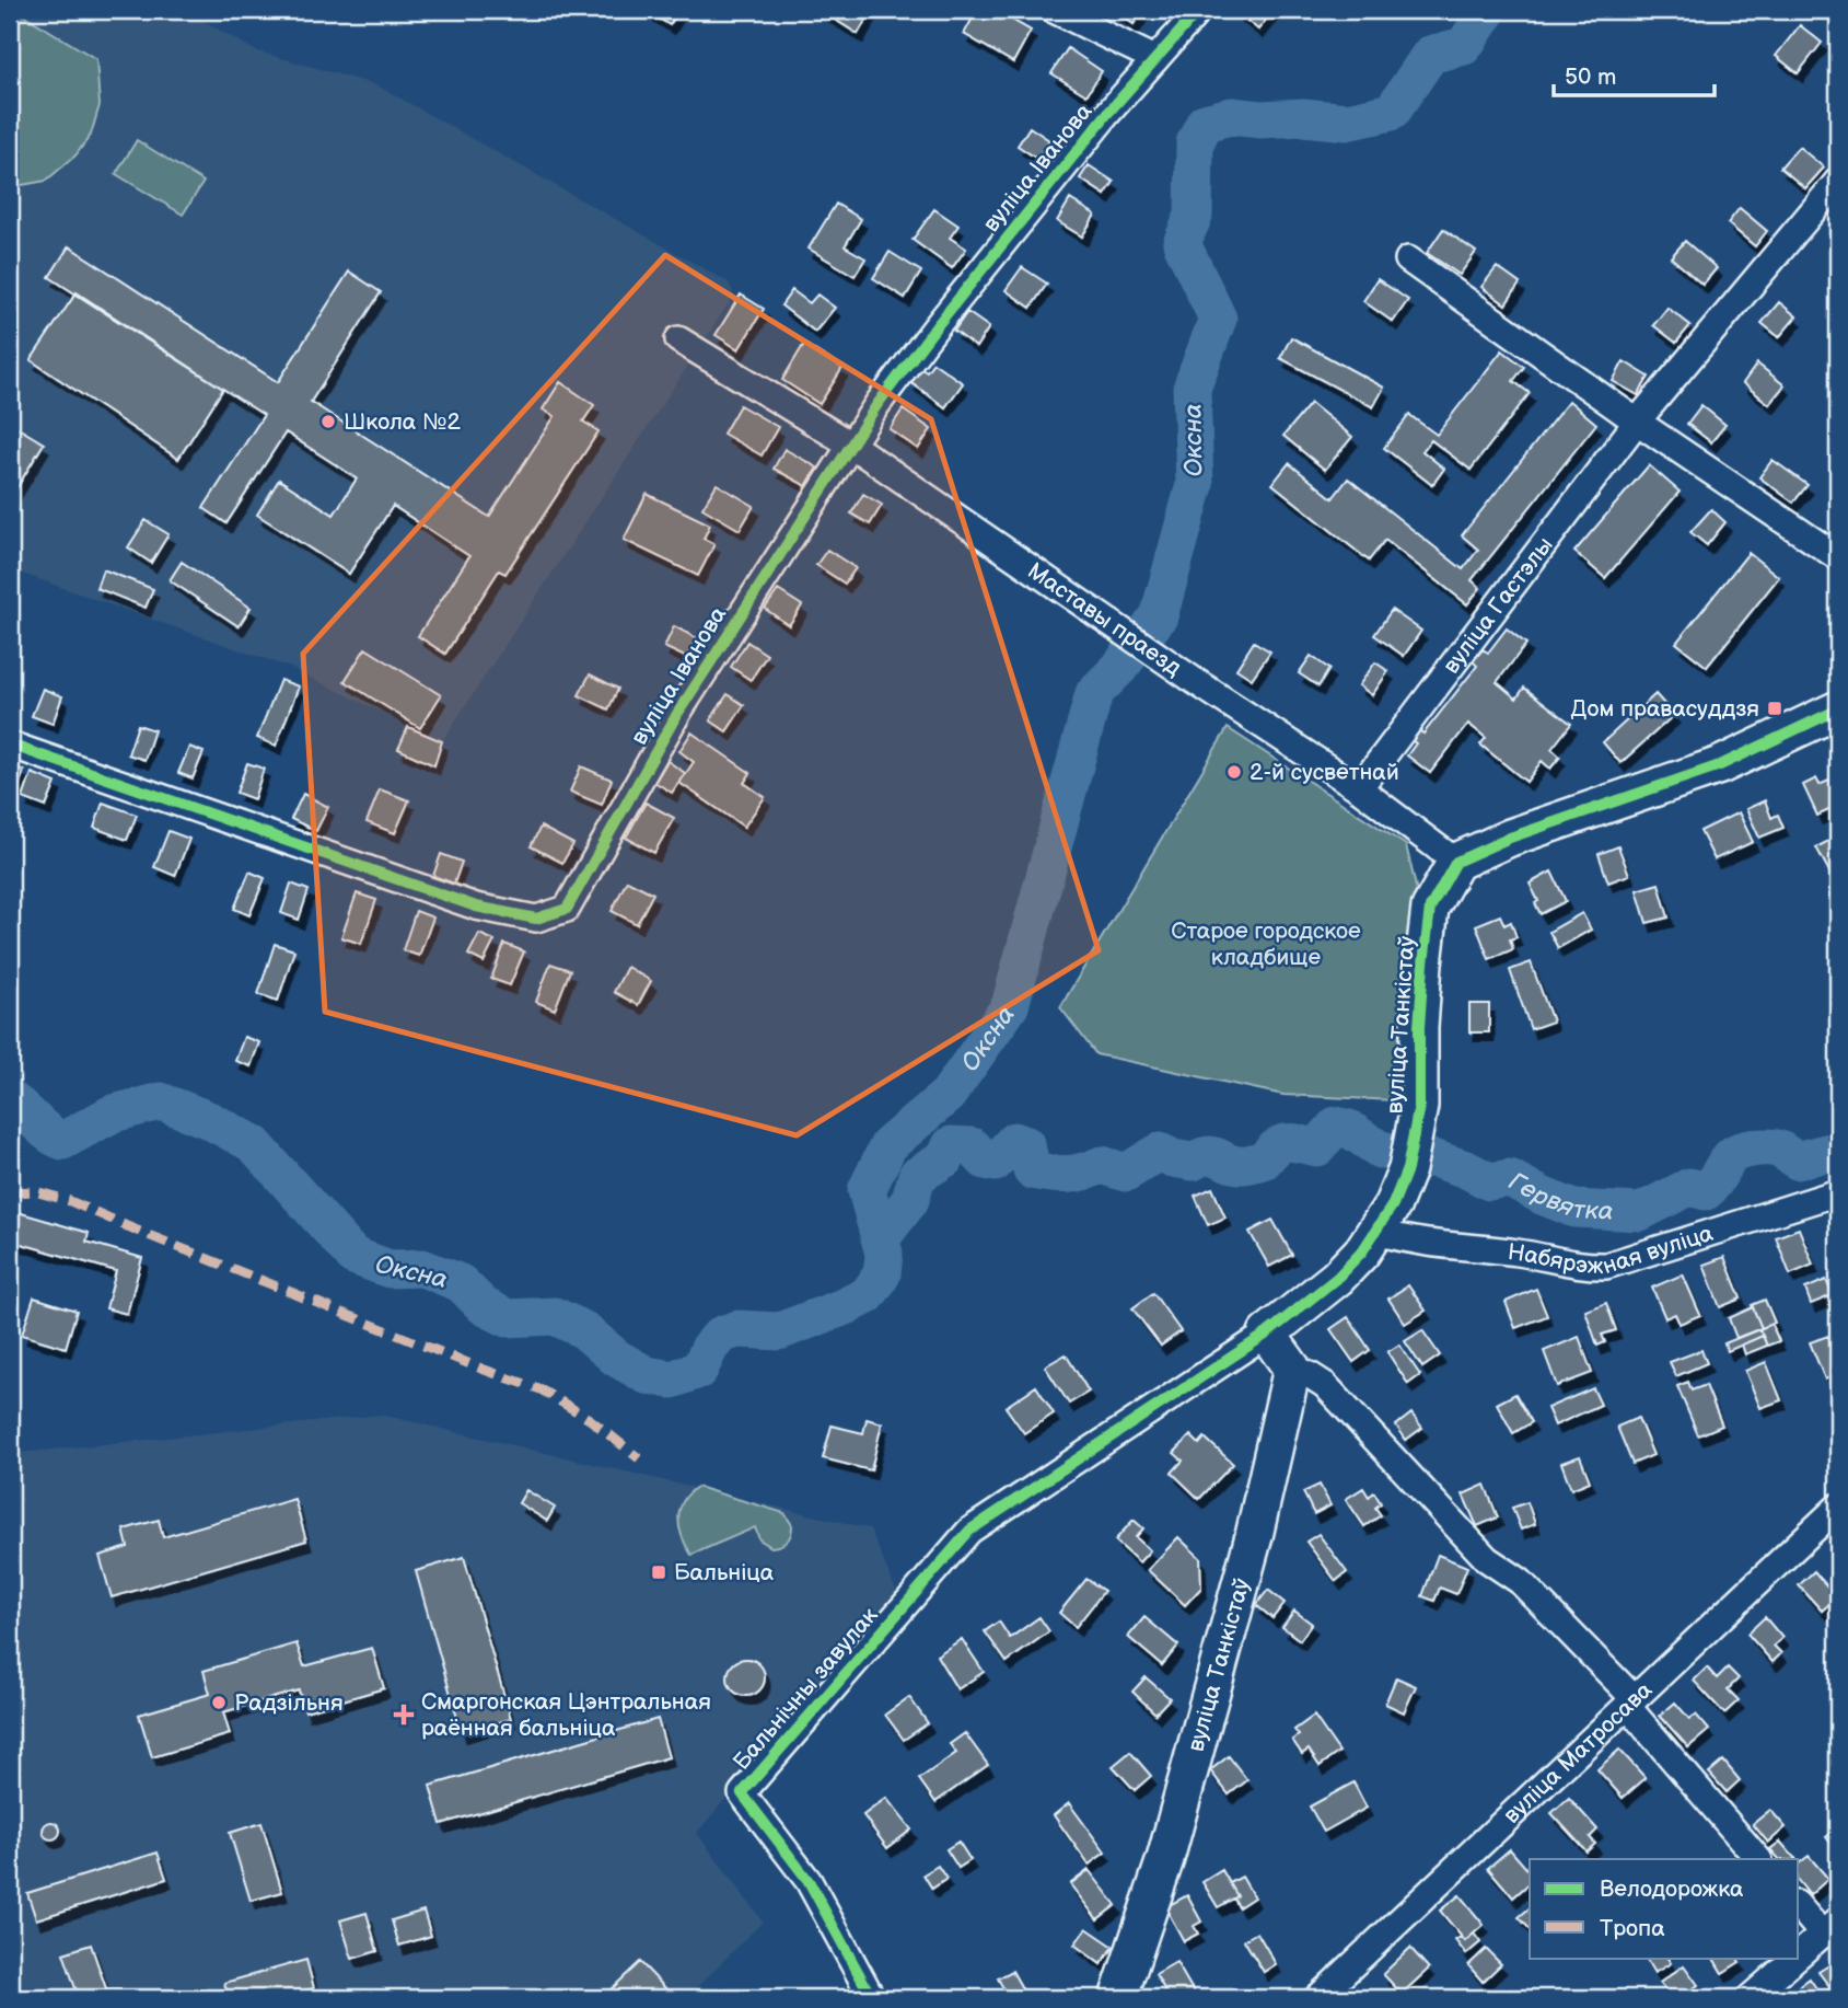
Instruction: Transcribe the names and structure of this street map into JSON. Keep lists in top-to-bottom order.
{
  "streets": {
    "street": [
      "вуліца Іванова",
      "вуліца Гастэлы",
      "Маставы праезд",
      "вуліца Танкістаў",
      "Набярэжная вуліца",
      "Бальнічны завулак",
      "вуліца Матросава"
    ]
  },
  "crossings": [
    ["вуліца Іванова", "Маставы праезд"],
    ["вуліца Гастэлы", "Маставы праезд"],
    ["Маставы праезд", "вуліца Танкістаў"],
    ["вуліца Танкістаў", "Набярэжная вуліца"],
    ["вуліца Танкістаў", "Бальнічны завулак"]
  ],
  "water": ["Оксна", "Гервятка"],
  "parks": ["Старое городское кладбище"],
  "places": {
    "other": ["Школа №2", "2-й сусветнай", "Радзільня"],
    "transit": ["Дом правасуддзя", "Бальніца"],
    "health": ["Смаргонская Цэнтральная раённая бальніца"]
  },
  "legend": ["Велодорожка", "Тропа"],
  "scale_bar": "50 m"
}
